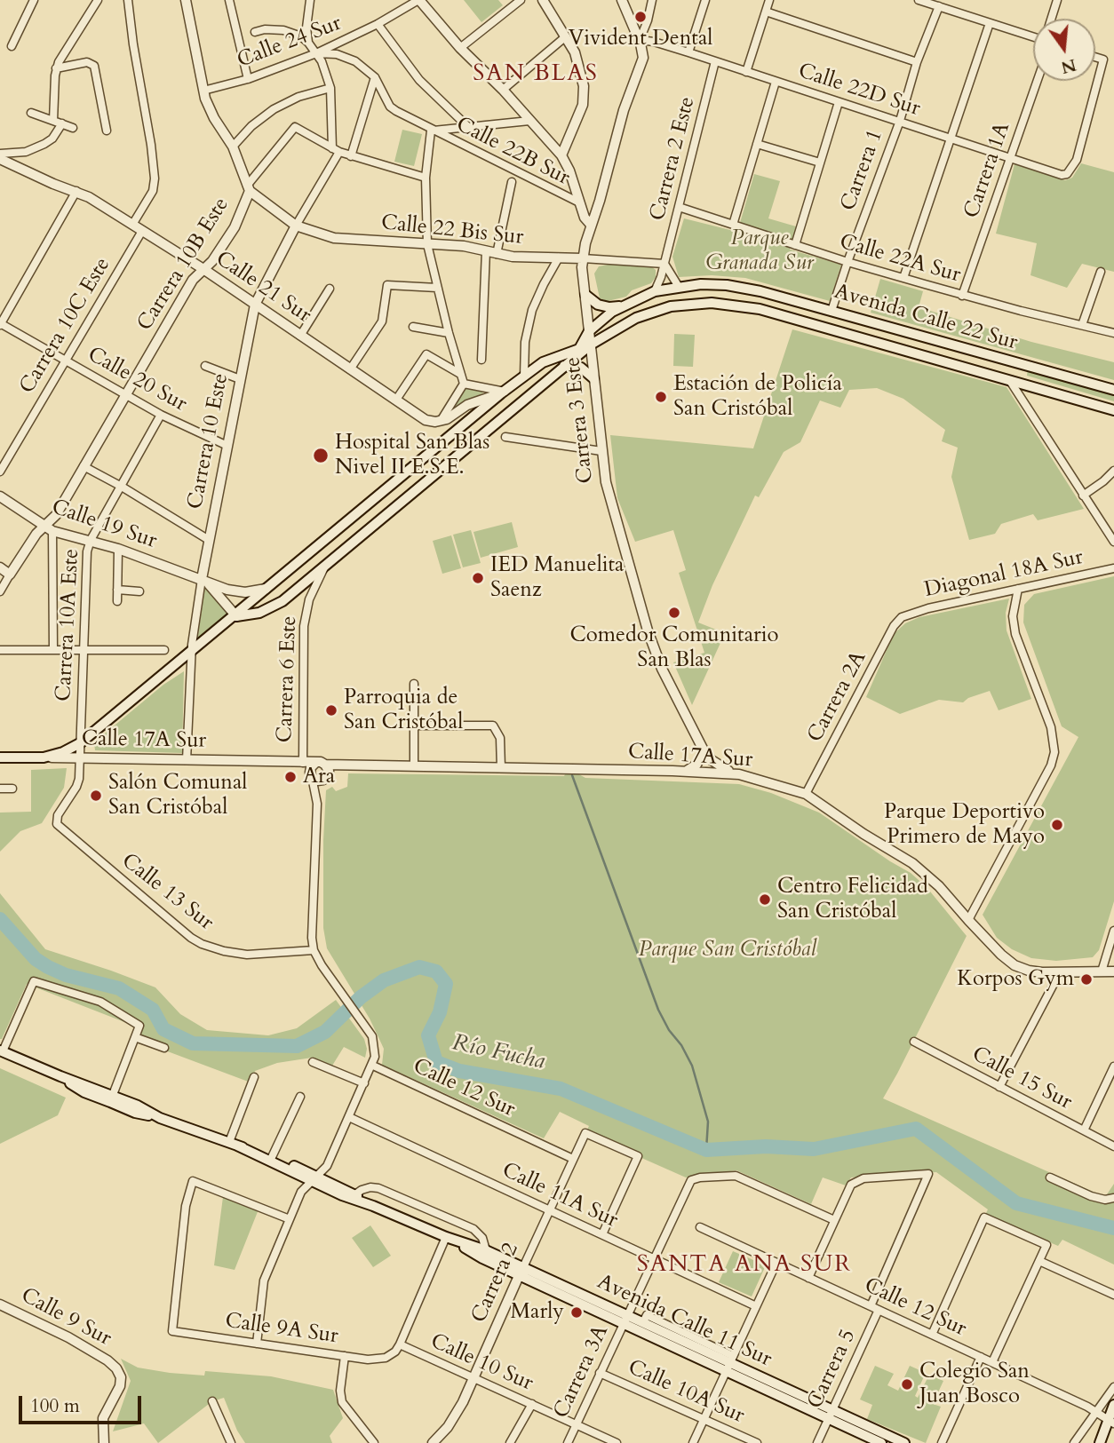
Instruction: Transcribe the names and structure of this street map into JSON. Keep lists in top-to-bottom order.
{
  "streets": {
    "main road": ["Avenida Calle 22 Sur", "Calle 17A Sur", "Avenida Calle 11 Sur"],
    "street": [
      "Calle 24 Sur",
      "Calle 22D Sur",
      "Calle 22B Sur",
      "Carrera 2 Este",
      "Carrera 1",
      "Carrera 1A",
      "Calle 22 Bis Sur",
      "Calle 22A Sur",
      "Carrera 10B Este",
      "Calle 21 Sur",
      "Carrera 10C Este",
      "Calle 20 Sur",
      "Carrera 3 Este",
      "Carrera 10 Este",
      "Calle 19 Sur",
      "Diagonal 18A Sur",
      "Carrera 10A Este",
      "Carrera 6 Este",
      "Carrera 2A",
      "Calle 13 Sur",
      "Calle 15 Sur",
      "Calle 12 Sur",
      "Calle 11A Sur",
      "Carrera 2",
      "Calle 9 Sur",
      "Calle 9A Sur",
      "Calle 10 Sur",
      "Carrera 5",
      "Carrera 3A",
      "Calle 10A Sur"
    ]
  },
  "crossings": [
    ["Calle 24 Sur", "Carrera 10B Este"],
    ["Calle 22D Sur", "Carrera 2 Este"],
    ["Calle 22D Sur", "Carrera 1"],
    ["Calle 22D Sur", "Carrera 1A"],
    ["Calle 22D Sur", "Carrera 3 Este"],
    ["Carrera 2 Este", "Calle 22 Bis Sur"],
    ["Carrera 2 Este", "Calle 22A Sur"],
    ["Carrera 2 Este", "Avenida Calle 22 Sur"],
    ["Carrera 1", "Calle 22A Sur"],
    ["Carrera 1", "Avenida Calle 22 Sur"],
    ["Carrera 1A", "Calle 22A Sur"],
    ["Calle 22 Bis Sur", "Carrera 10B Este"],
    ["Calle 22 Bis Sur", "Carrera 3 Este"],
    ["Calle 22 Bis Sur", "Carrera 10 Este"],
    ["Carrera 10B Este", "Calle 21 Sur"],
    ["Carrera 10B Este", "Calle 20 Sur"],
    ["Carrera 10B Este", "Calle 19 Sur"],
    ["Calle 21 Sur", "Carrera 10C Este"],
    ["Calle 21 Sur", "Carrera 10 Este"],
    ["Avenida Calle 22 Sur", "Carrera 3 Este"],
    ["Avenida Calle 22 Sur", "Carrera 10 Este"],
    ["Avenida Calle 22 Sur", "Calle 19 Sur"],
    ["Avenida Calle 22 Sur", "Carrera 10A Este"],
    ["Avenida Calle 22 Sur", "Carrera 6 Este"],
    ["Avenida Calle 22 Sur", "Calle 17A Sur"],
    ["Carrera 10C Este", "Calle 20 Sur"],
    ["Calle 20 Sur", "Carrera 10 Este"],
    ["Calle 20 Sur", "Carrera 10A Este"],
    ["Carrera 3 Este", "Calle 17A Sur"],
    ["Carrera 10 Este", "Calle 19 Sur"],
    ["Carrera 10 Este", "Calle 17A Sur"],
    ["Calle 19 Sur", "Carrera 10A Este"],
    ["Diagonal 18A Sur", "Carrera 2A"],
    ["Carrera 10A Este", "Calle 17A Sur"],
    ["Carrera 10A Este", "Calle 13 Sur"],
    ["Carrera 6 Este", "Calle 17A Sur"],
    ["Carrera 2A", "Calle 17A Sur"],
    ["Calle 17A Sur", "Calle 13 Sur"],
    ["Calle 12 Sur", "Carrera 2"],
    ["Calle 12 Sur", "Carrera 5"],
    ["Calle 11A Sur", "Carrera 2"],
    ["Calle 11A Sur", "Carrera 3A"],
    ["Carrera 2", "Avenida Calle 11 Sur"],
    ["Carrera 2", "Calle 10 Sur"],
    ["Avenida Calle 11 Sur", "Carrera 5"],
    ["Avenida Calle 11 Sur", "Carrera 3A"],
    ["Calle 9A Sur", "Calle 10 Sur"],
    ["Calle 10 Sur", "Carrera 3A"],
    ["Carrera 5", "Carrera 3A"],
    ["Carrera 3A", "Calle 10A Sur"]
  ],
  "districts": ["SAN BLAS", "SANTA ANA SUR"],
  "water": ["Río Fucha"],
  "parks": ["Parque Granada Sur", "Parque San Cristóbal"],
  "places": [
    "Vivident Dental",
    "Estación de Policía San Cristóbal",
    "Hospital San Blas Nivel II E.S.E.",
    "IED Manuelita Saenz",
    "Comedor Comunitario San Blas",
    "Parroquia de San Cristóbal",
    "Ara",
    "Salón Comunal San Cristóbal",
    "Parque Deportivo Primero de Mayo",
    "Centro Felicidad San Cristóbal",
    "Korpos Gym",
    "Marly",
    "Colegio San Juan Bosco"
  ],
  "scale_bar": "100 m",
  "north": "bottom"
}
